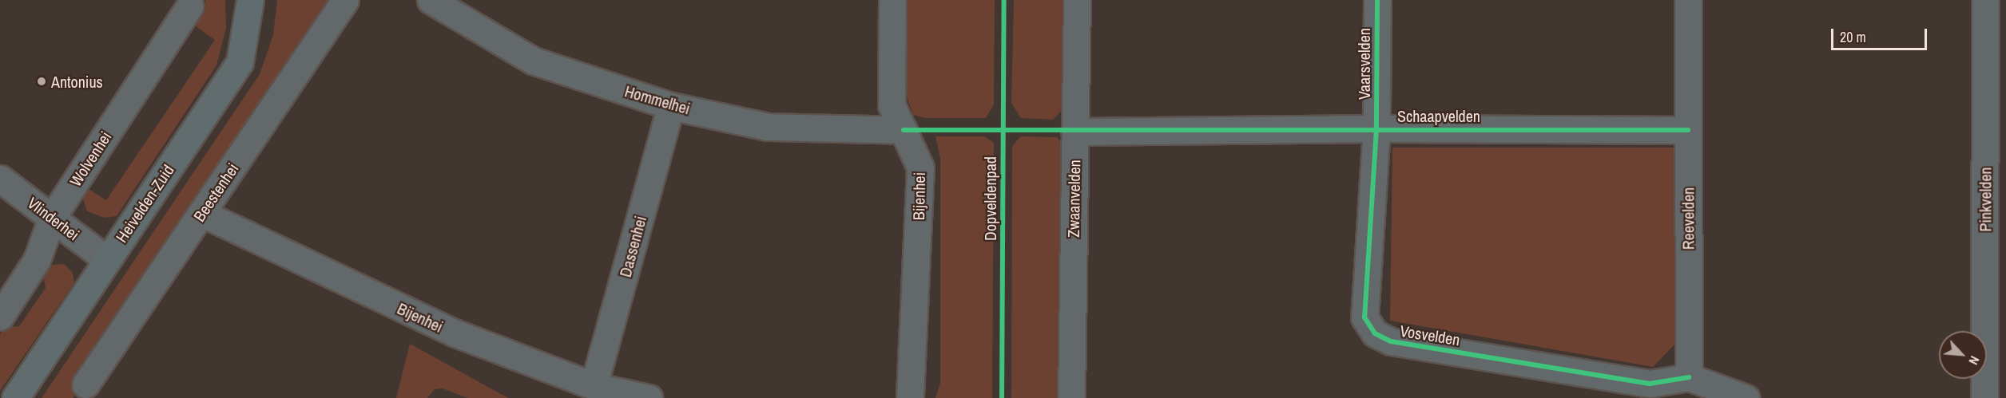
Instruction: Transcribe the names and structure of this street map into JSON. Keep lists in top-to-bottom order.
{
  "streets": {
    "street": [
      "Vaarsvelden",
      "Hommelhei",
      "Schaapvelden",
      "Wolvenhei",
      "Beestenhei",
      "Bijenhei",
      "Zwaanvelden",
      "Pinkvelden",
      "Heivelden-Zuid",
      "Vlinderhei",
      "Reevelden",
      "Dassenhei",
      "Vosvelden"
    ],
    "cycle path": ["Dopveldenpad"]
  },
  "crossings": [
    ["Vaarsvelden", "Schaapvelden"],
    ["Vaarsvelden", "Vosvelden"],
    ["Hommelhei", "Bijenhei"],
    ["Hommelhei", "Dassenhei"],
    ["Schaapvelden", "Zwaanvelden"],
    ["Schaapvelden", "Reevelden"],
    ["Schaapvelden", "Vosvelden"],
    ["Wolvenhei", "Vlinderhei"],
    ["Beestenhei", "Bijenhei"],
    ["Bijenhei", "Dassenhei"],
    ["Heivelden-Zuid", "Vlinderhei"],
    ["Reevelden", "Vosvelden"]
  ],
  "places": ["Antonius"],
  "scale_bar": "20 m",
  "north": "bottom right"
}
